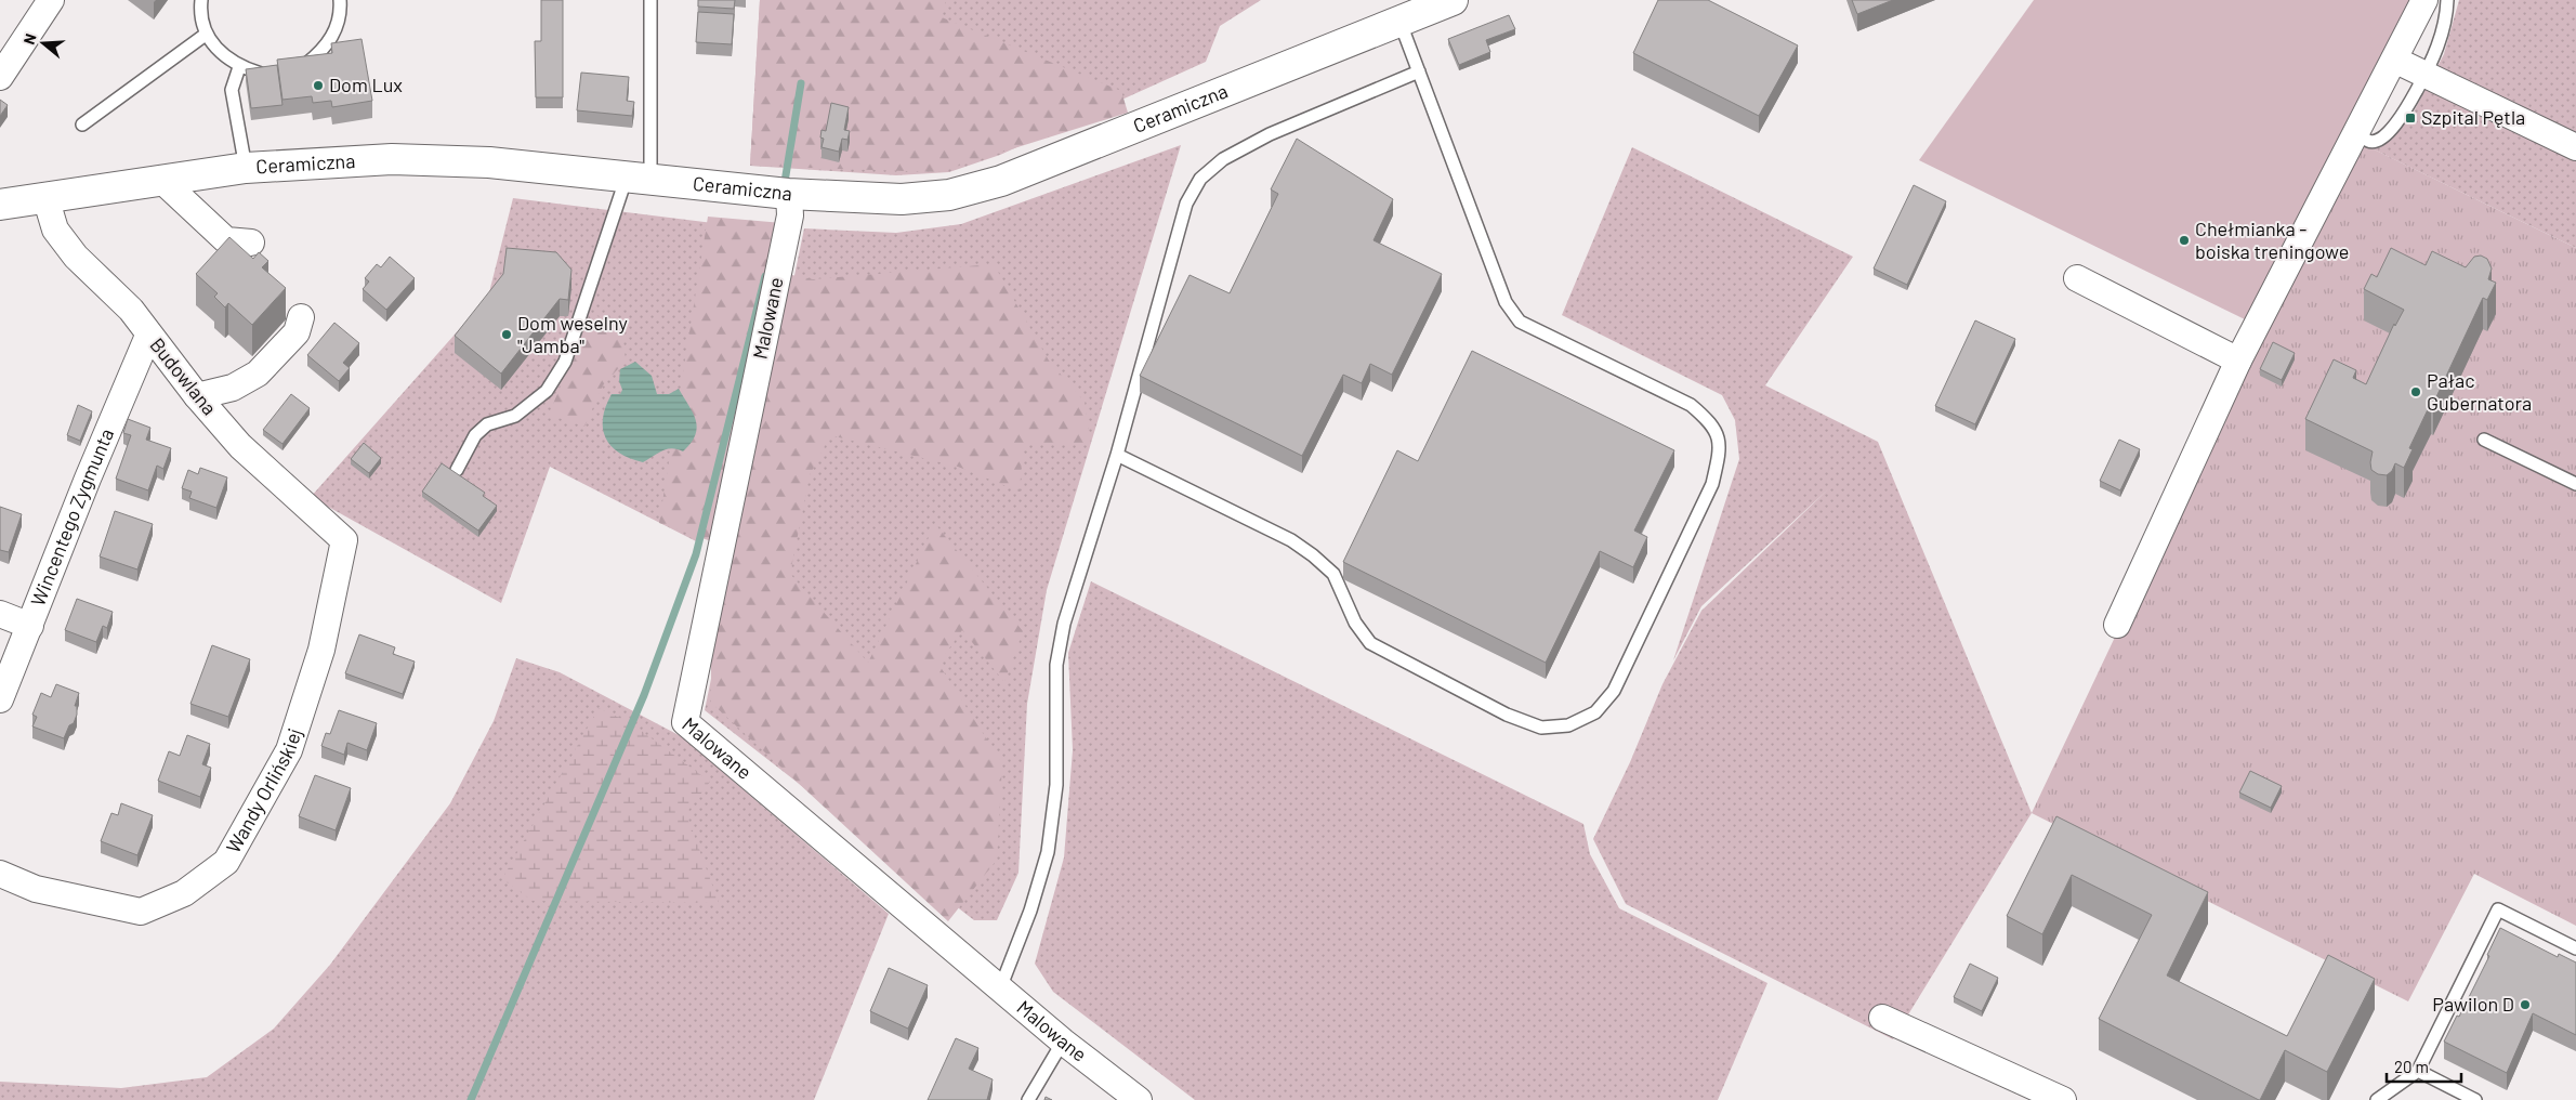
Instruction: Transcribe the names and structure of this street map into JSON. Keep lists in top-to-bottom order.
{
  "streets": {
    "street": [
      "Ceramiczna",
      "Malowane",
      "Budowlana",
      "Wincentego Zygmunta",
      "Wandy Orlińskiej"
    ]
  },
  "crossings": [
    ["Ceramiczna", "Malowane"],
    ["Ceramiczna", "Budowlana"],
    ["Budowlana", "Wincentego Zygmunta"],
    ["Budowlana", "Wandy Orlińskiej"]
  ],
  "places": {
    "other": [
      "Dom Lux",
      "Chełmianka - boiska treningowe",
      "Dom weselny \"Jamba\"",
      "Pałac Gubernatora",
      "Pawilon D"
    ],
    "transit": ["Szpital Pętla"]
  },
  "scale_bar": "20 m",
  "north": "left"
}
